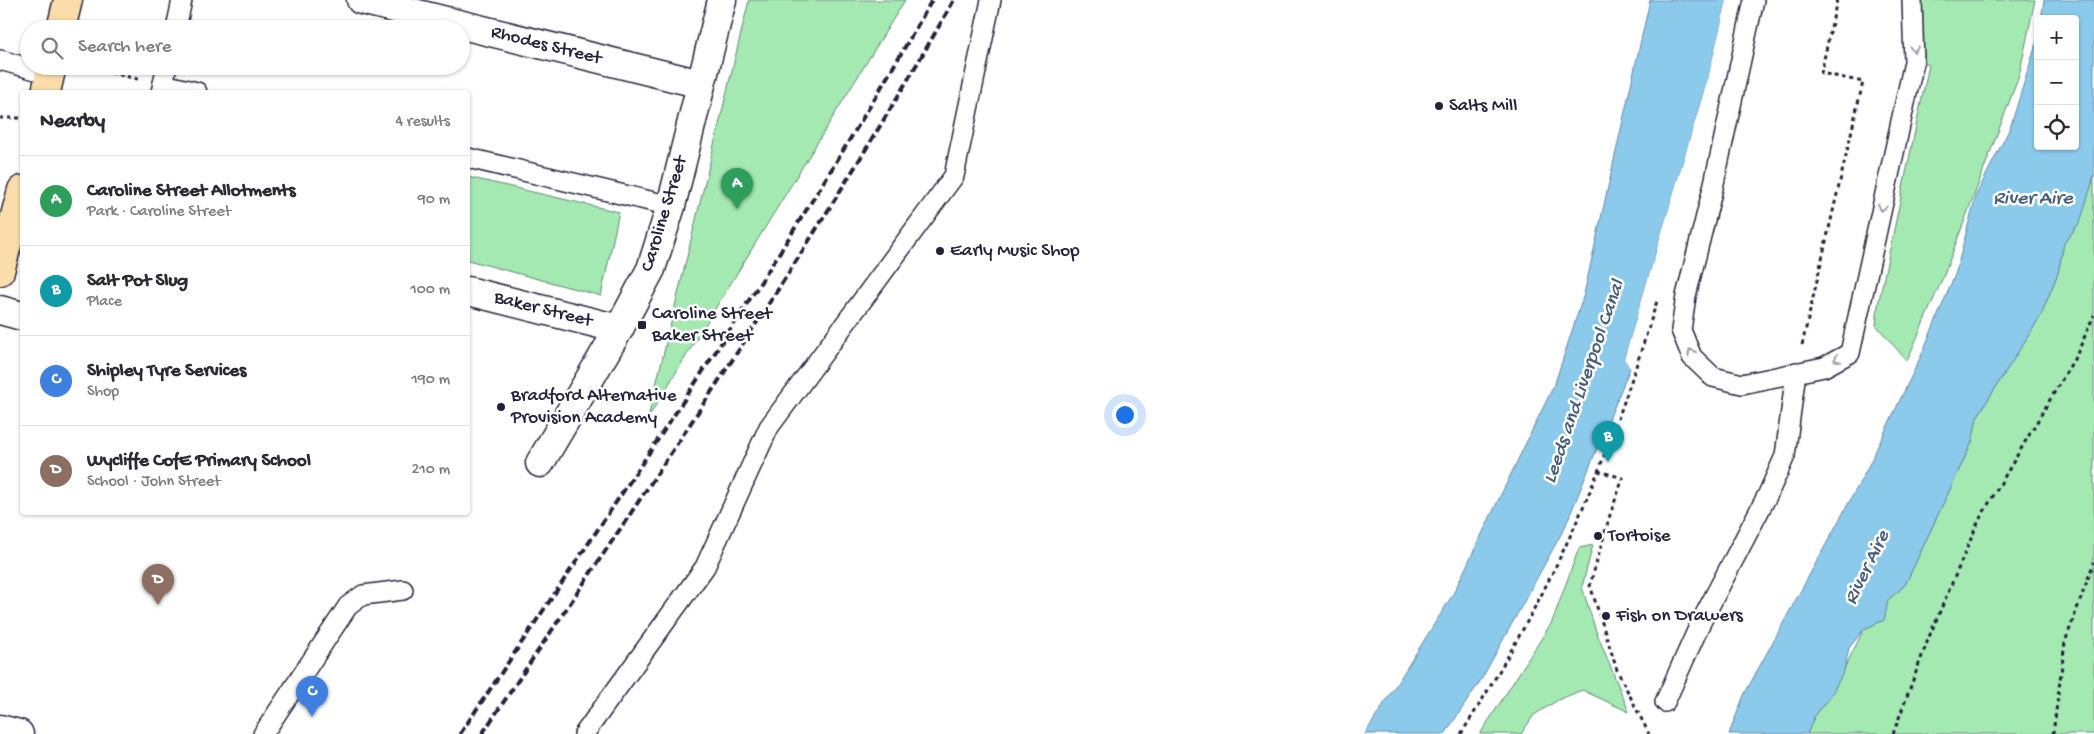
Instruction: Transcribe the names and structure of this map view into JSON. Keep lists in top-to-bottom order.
{
  "streets": {
    "street": ["Rhodes Street", "Caroline Street", "Baker Street"]
  },
  "crossings": [
    ["Rhodes Street", "Caroline Street"],
    ["Caroline Street", "Baker Street"]
  ],
  "water": ["River Aire", "Leeds and Liverpool Canal"],
  "places": {
    "other": [
      "Salts Mill",
      "Early Music Shop",
      "Bradford Alternative Provision Academy",
      "Tortoise",
      "Fish on Drawers"
    ],
    "transit": ["Caroline Street Baker Street"]
  },
  "page": {
    "map_buttons": ["+", "−"],
    "search": "Search here",
    "heading": ["Nearby", "4 results"],
    "list": [
      {
        "mark": "A",
        "name": "Caroline Street Allotments",
        "note": "Park · Caroline Street",
        "value": "90 m"
      },
      {
        "mark": "B",
        "name": "Salt Pot Slug",
        "note": "Place",
        "value": "100 m"
      },
      {
        "mark": "C",
        "name": "Shipley Tyre Services",
        "note": "Shop",
        "value": "190 m"
      },
      {
        "mark": "D",
        "name": "Wycliffe CofE Primary School",
        "note": "School · John Street",
        "value": "210 m"
      }
    ],
    "pins": [
      "A",
      "B",
      "D",
      "C"
    ]
  }
}
